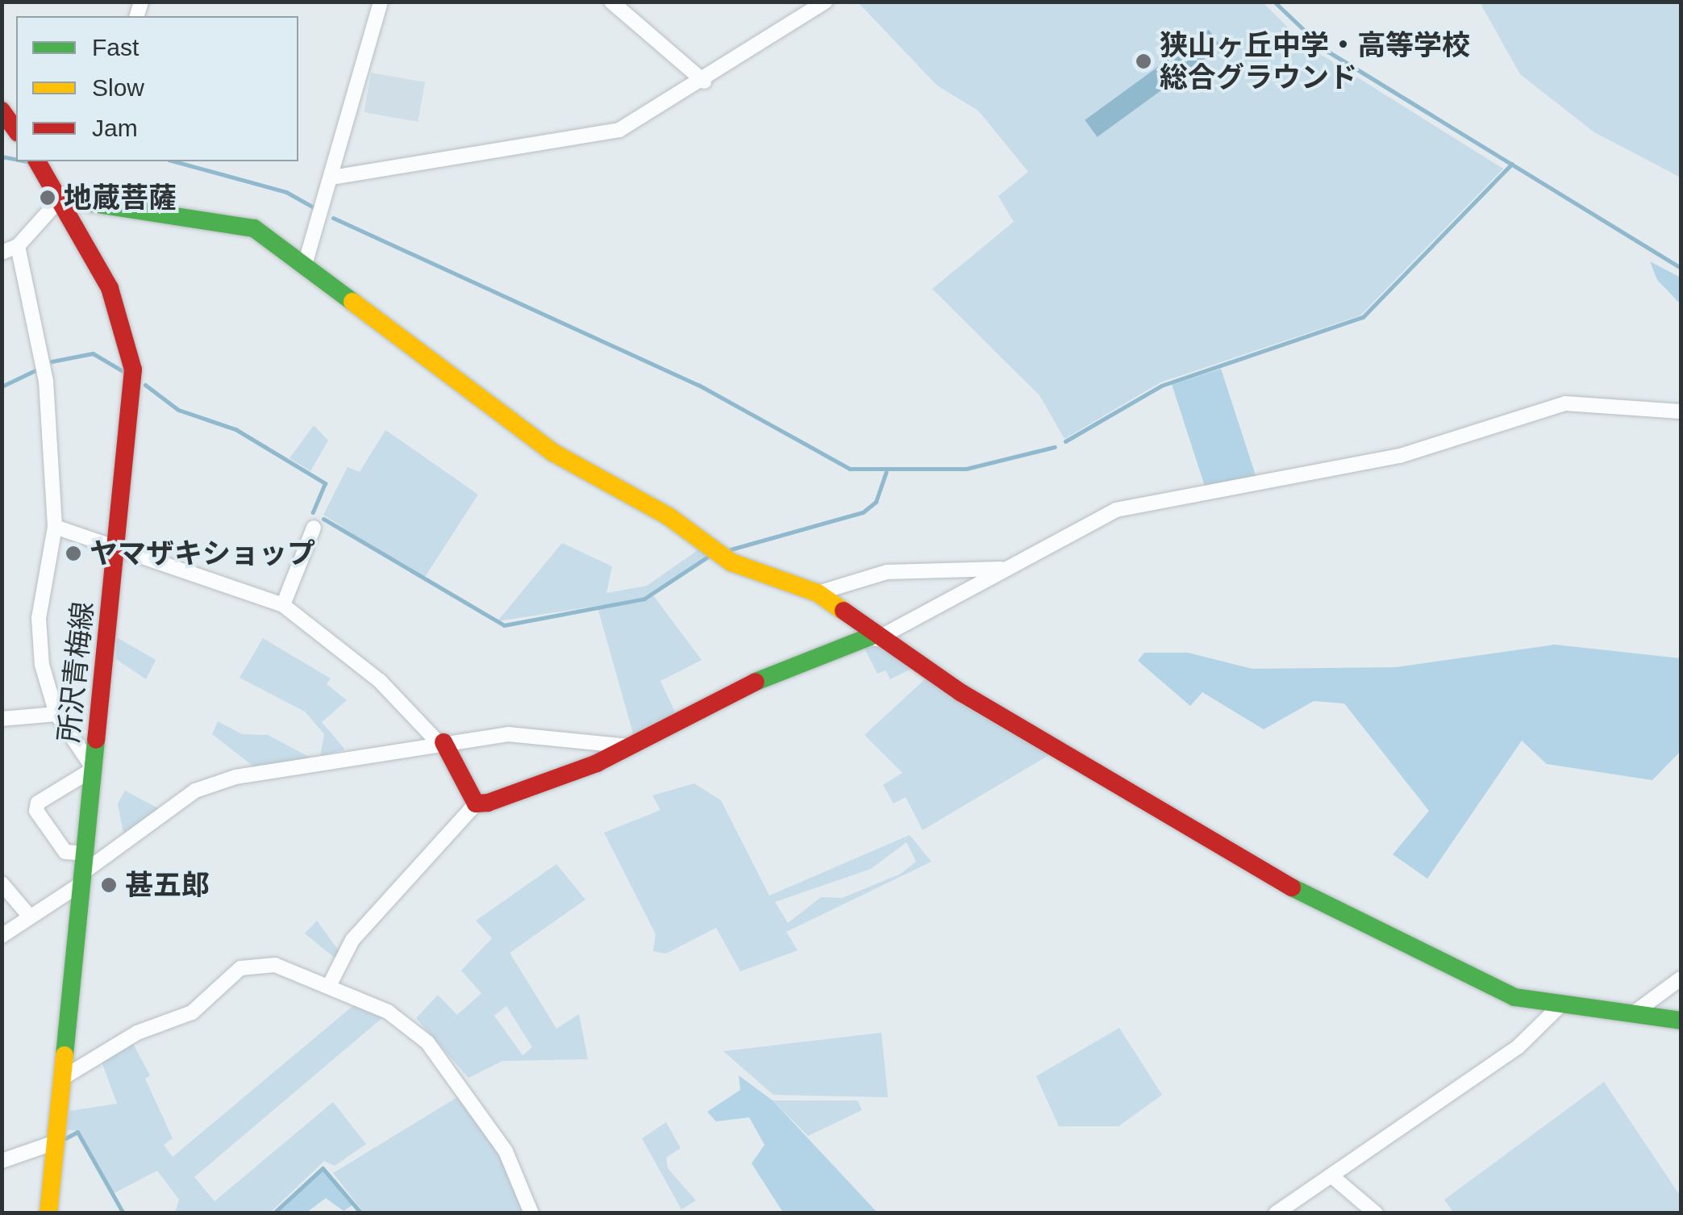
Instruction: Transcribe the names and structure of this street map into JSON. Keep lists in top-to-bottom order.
{
  "streets": {
    "street": ["所沢青梅線"]
  },
  "places": [
    "狭山ヶ丘中学・高等学校 総合グラウンド",
    "地蔵菩薩",
    "ヤマザキショップ",
    "甚五郎"
  ],
  "legend": ["Fast", "Slow", "Jam"]
}
